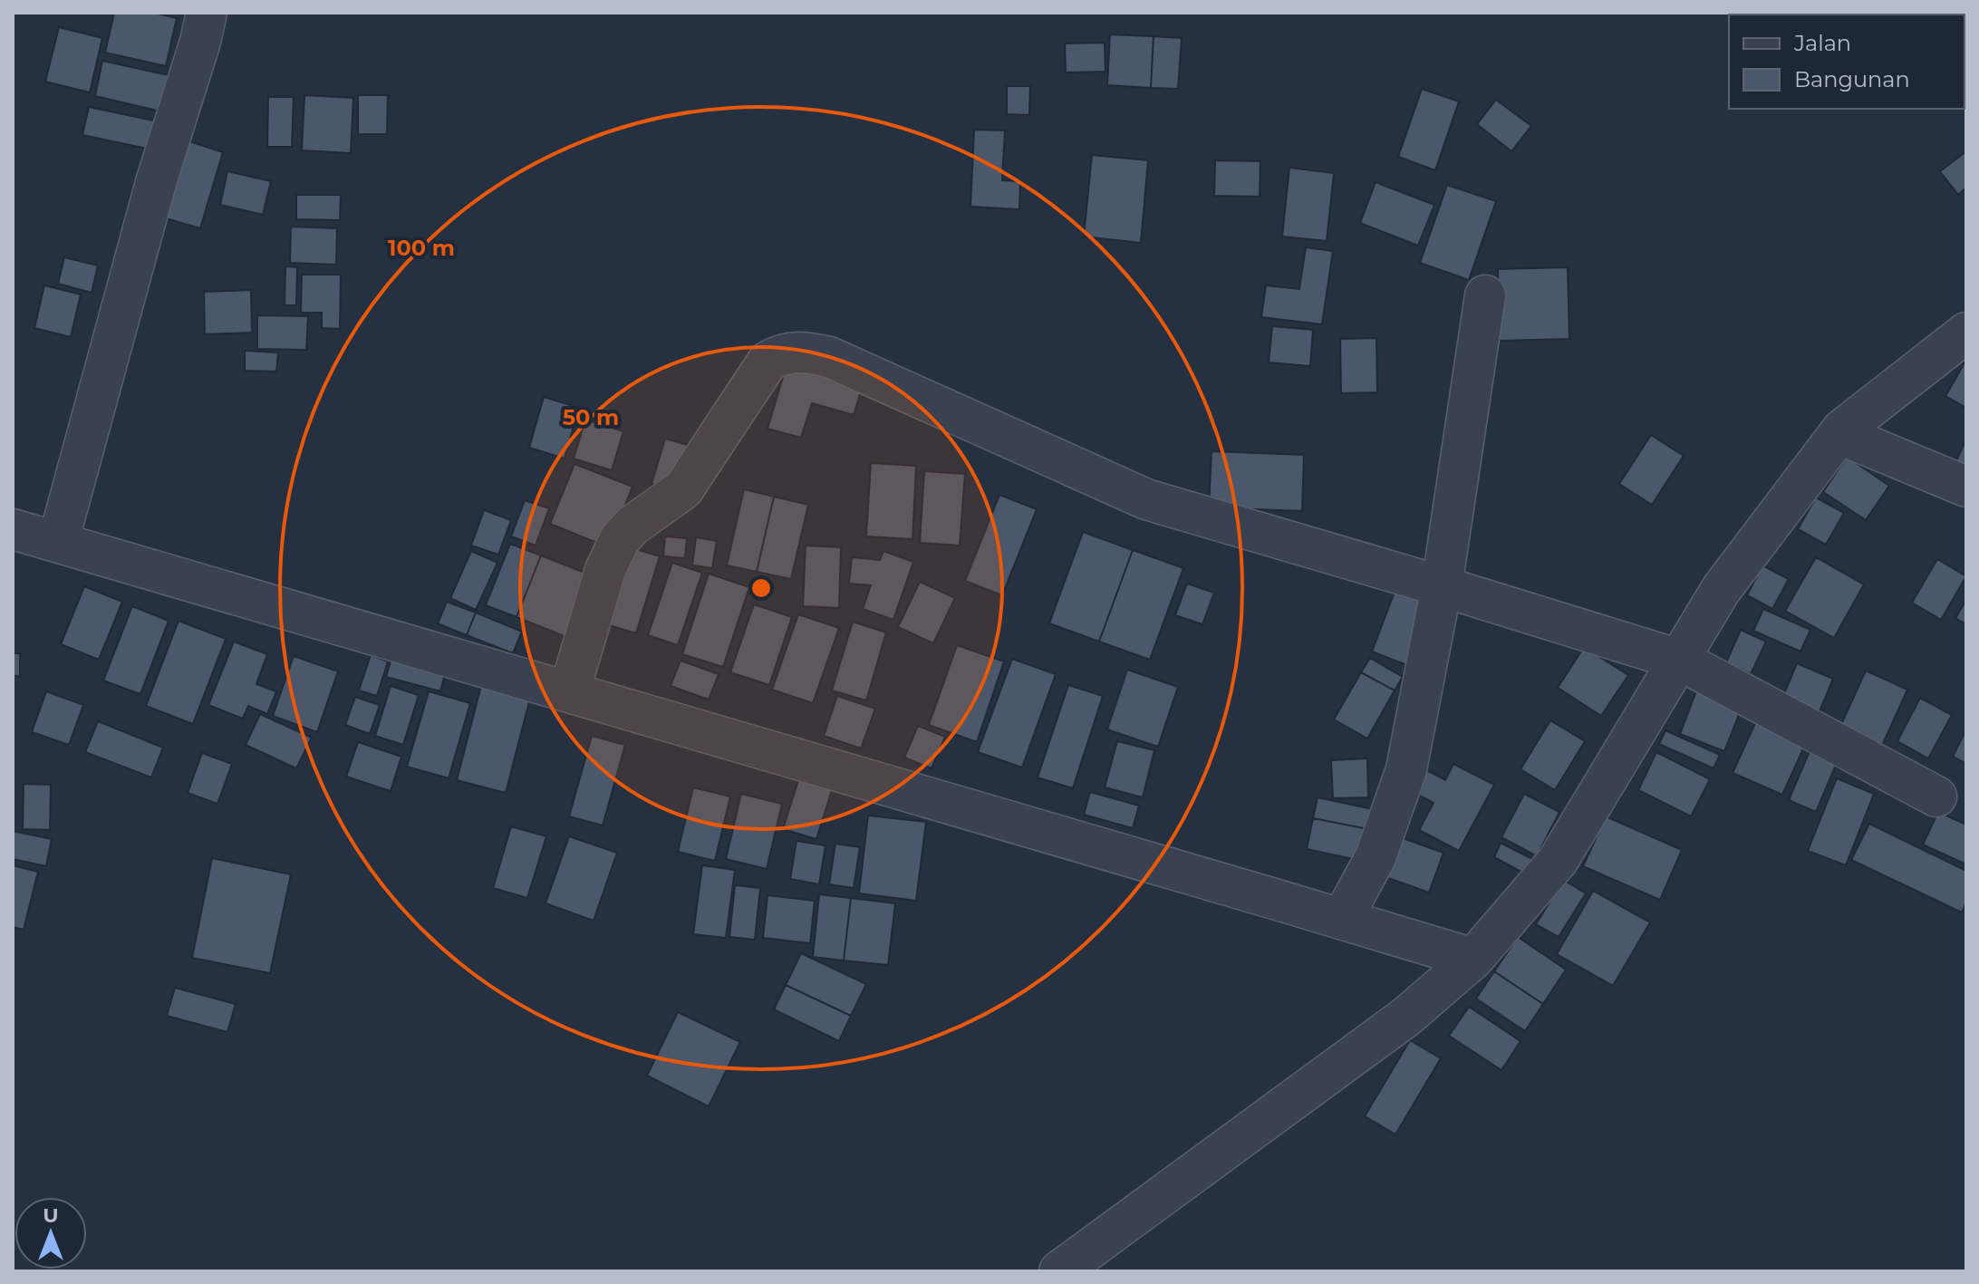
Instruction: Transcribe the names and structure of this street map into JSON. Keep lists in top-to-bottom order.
{
  "legend": ["Jalan", "Bangunan"],
  "north": "top",
  "rings": ["100 m", "50 m"]
}
